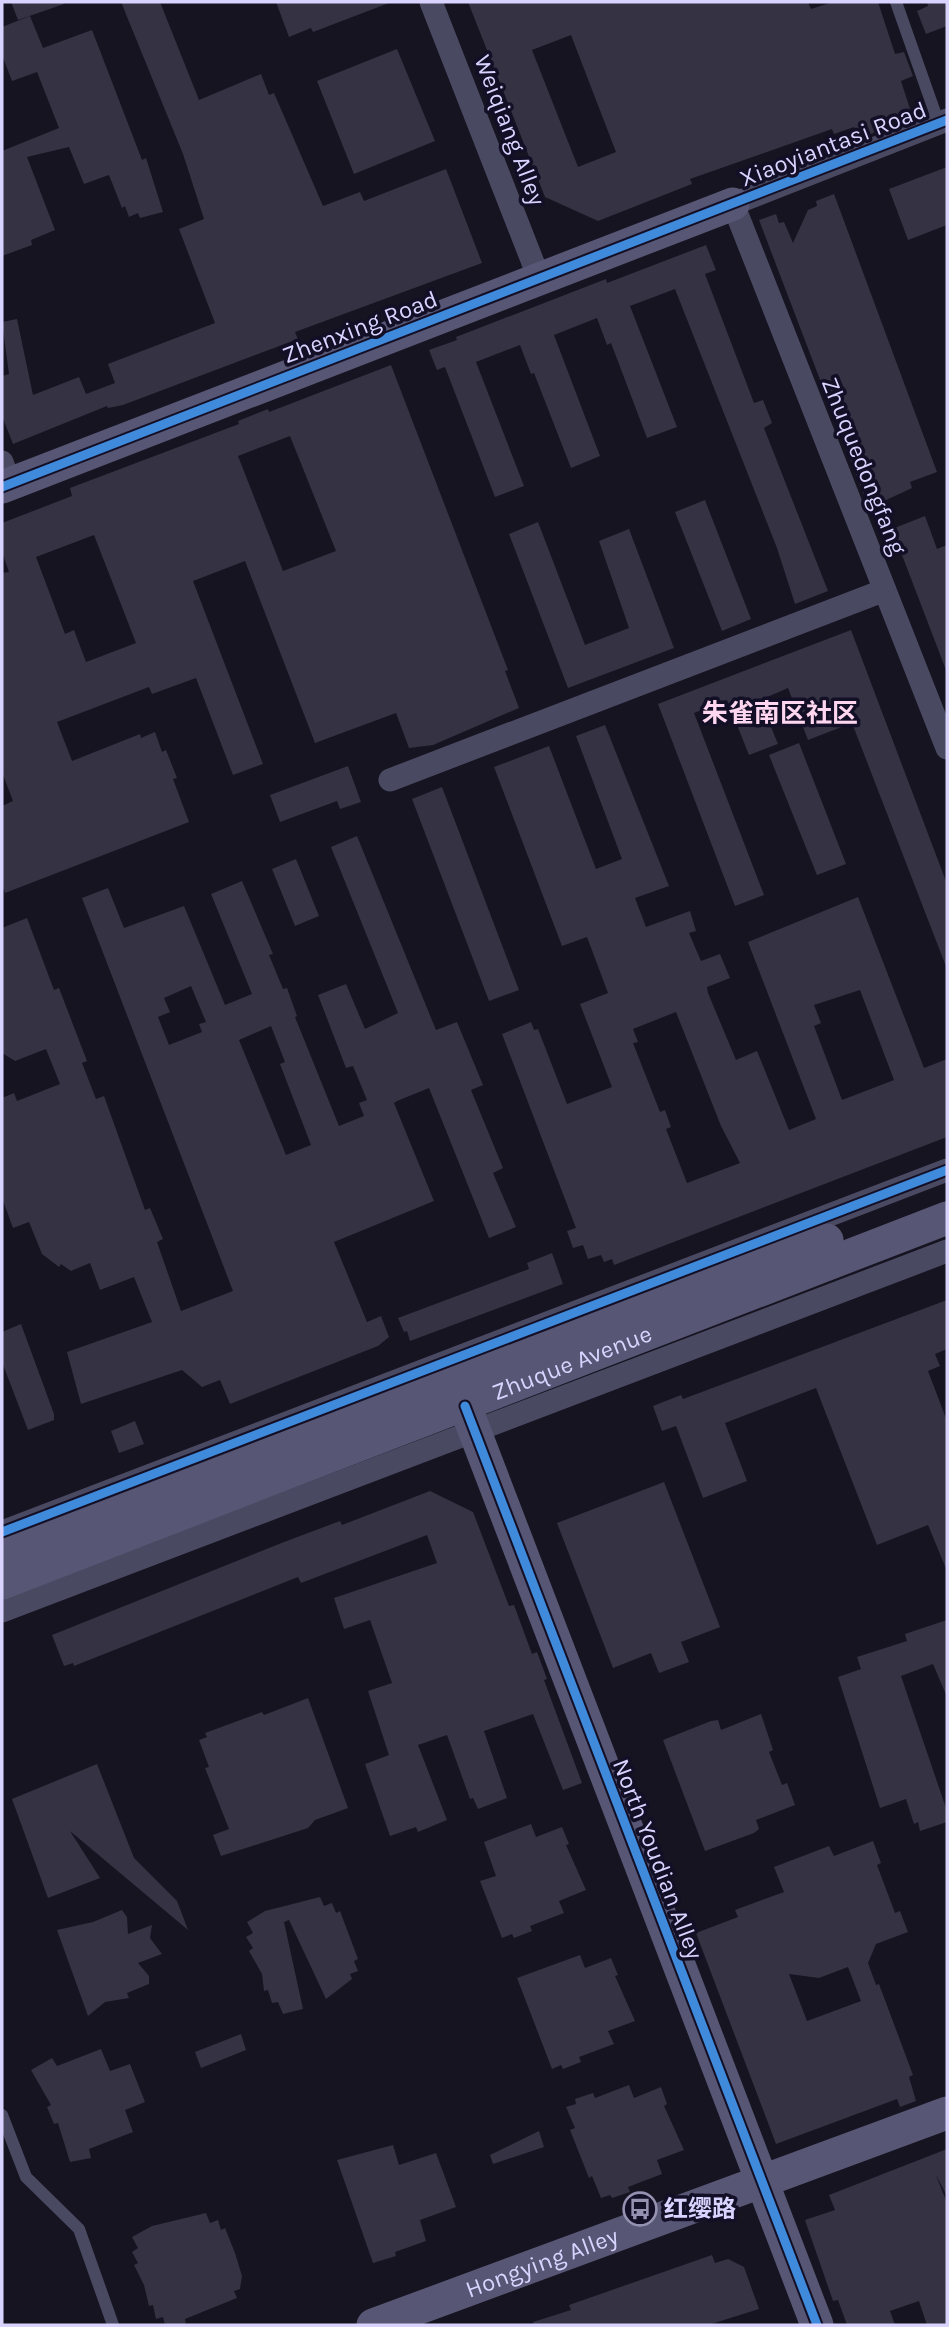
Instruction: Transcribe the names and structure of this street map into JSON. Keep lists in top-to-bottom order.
{
  "streets": {
    "street": [
      "Weiqiang Alley",
      "Xiaoyiantasi Road",
      "Zhenxing Road",
      "Zhuquedongfang",
      "Zhuque Avenue",
      "North Youdian Alley",
      "Hongying Alley"
    ]
  },
  "crossings": [
    ["Weiqiang Alley", "Zhenxing Road"],
    ["Xiaoyiantasi Road", "Zhenxing Road"],
    ["Xiaoyiantasi Road", "Zhuquedongfang"],
    ["Zhenxing Road", "Zhuquedongfang"],
    ["Zhuque Avenue", "North Youdian Alley"],
    ["North Youdian Alley", "Hongying Alley"]
  ],
  "districts": ["朱雀南区社区"],
  "places": {
    "bus stop": ["红缨路"]
  }
}
